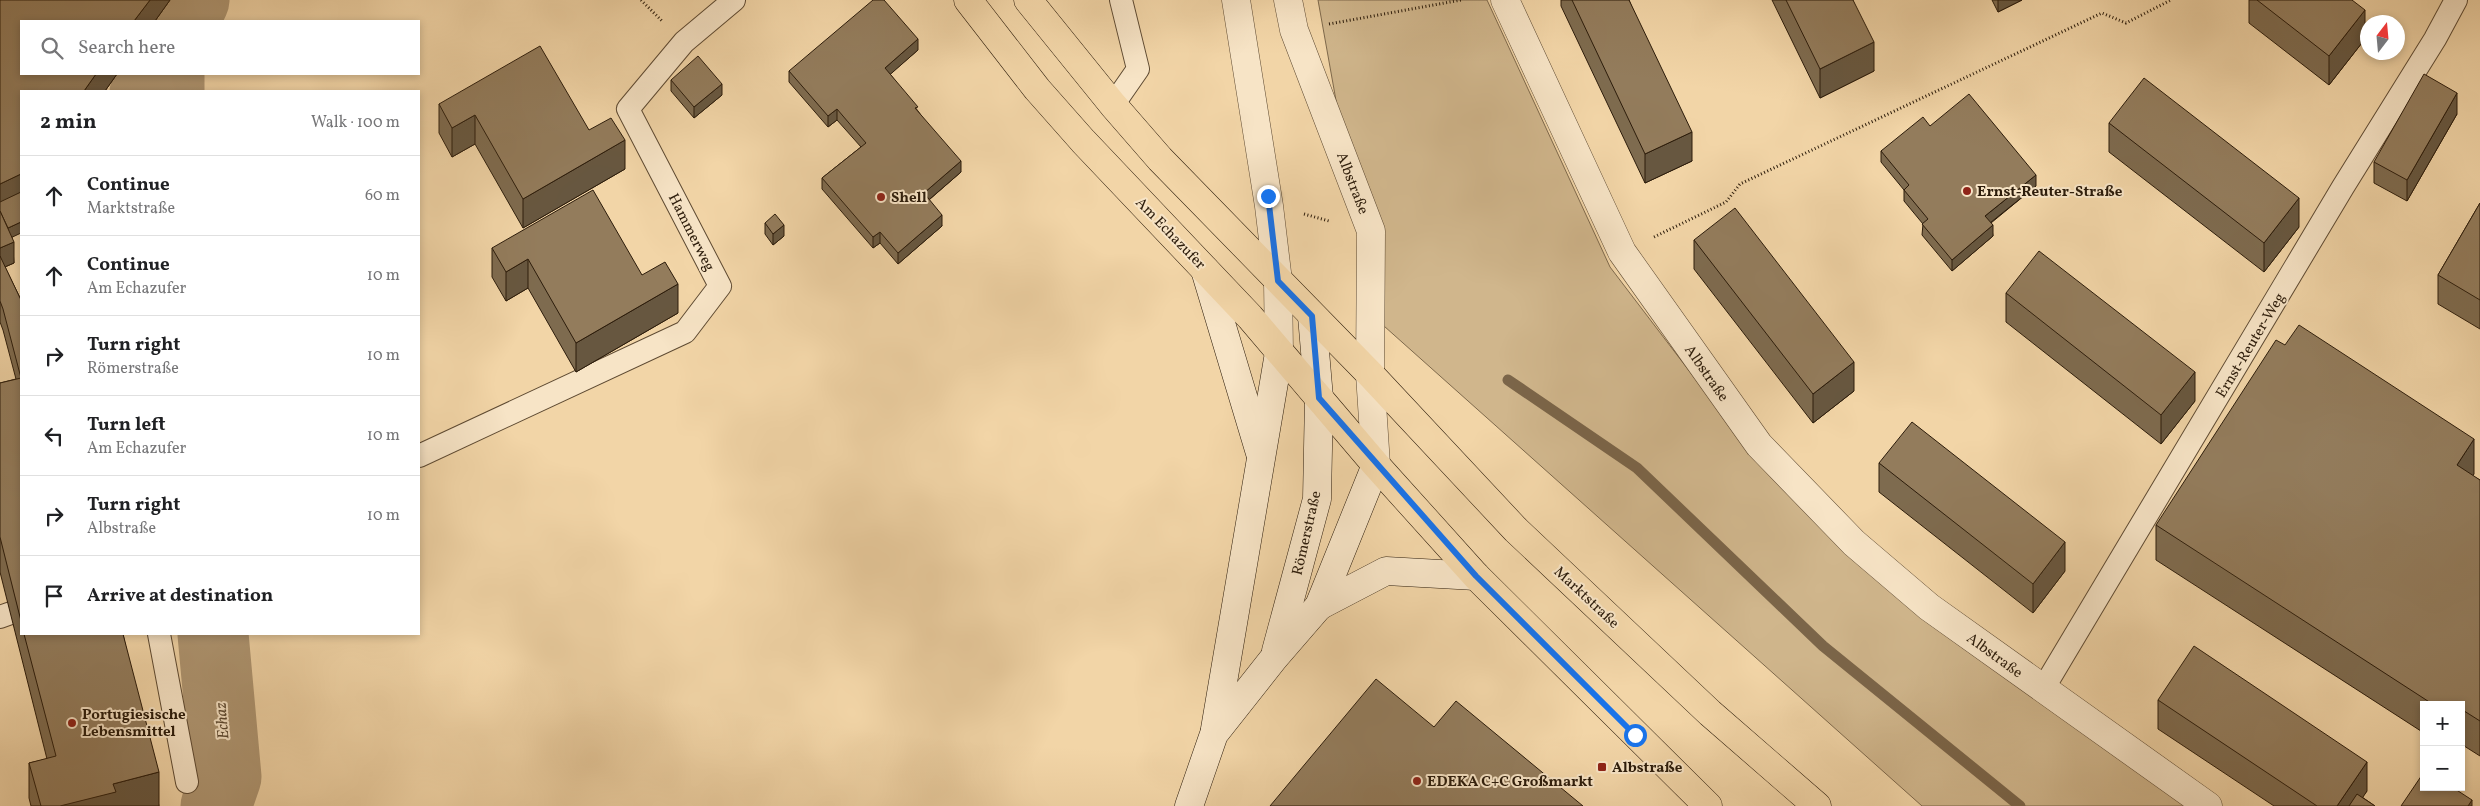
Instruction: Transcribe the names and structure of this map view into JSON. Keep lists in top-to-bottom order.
{
  "streets": {
    "main road": ["Am Echazufer", "Marktstraße"],
    "street": ["Albstraße", "Römerstraße"],
    "lane": ["Hammerweg", "Ernst-Reuter-Weg"]
  },
  "crossings": [
    ["Albstraße", "Am Echazufer"],
    ["Albstraße", "Ernst-Reuter-Weg"],
    ["Albstraße", "Römerstraße"],
    ["Albstraße", "Marktstraße"],
    ["Am Echazufer", "Römerstraße"]
  ],
  "water": ["Echaz"],
  "places": {
    "other": [
      "Ernst-Reuter-Straße",
      "Shell",
      "Portugiesische Lebensmittel",
      "EDEKA C+C Großmarkt"
    ],
    "transit": ["Albstraße"]
  },
  "north": "top",
  "page": {
    "search": "Search here",
    "heading": ["2 min", "Walk · 100 m"],
    "list": [
      ["Continue", "Marktstraße", "60 m"],
      ["Continue", "Am Echazufer", "10 m"],
      ["Turn right", "Römerstraße", "10 m"],
      ["Turn left", "Am Echazufer", "10 m"],
      ["Turn right", "Albstraße", "10 m"],
      "Arrive at destination"
    ],
    "map_buttons": ["+", "−"]
  }
}
